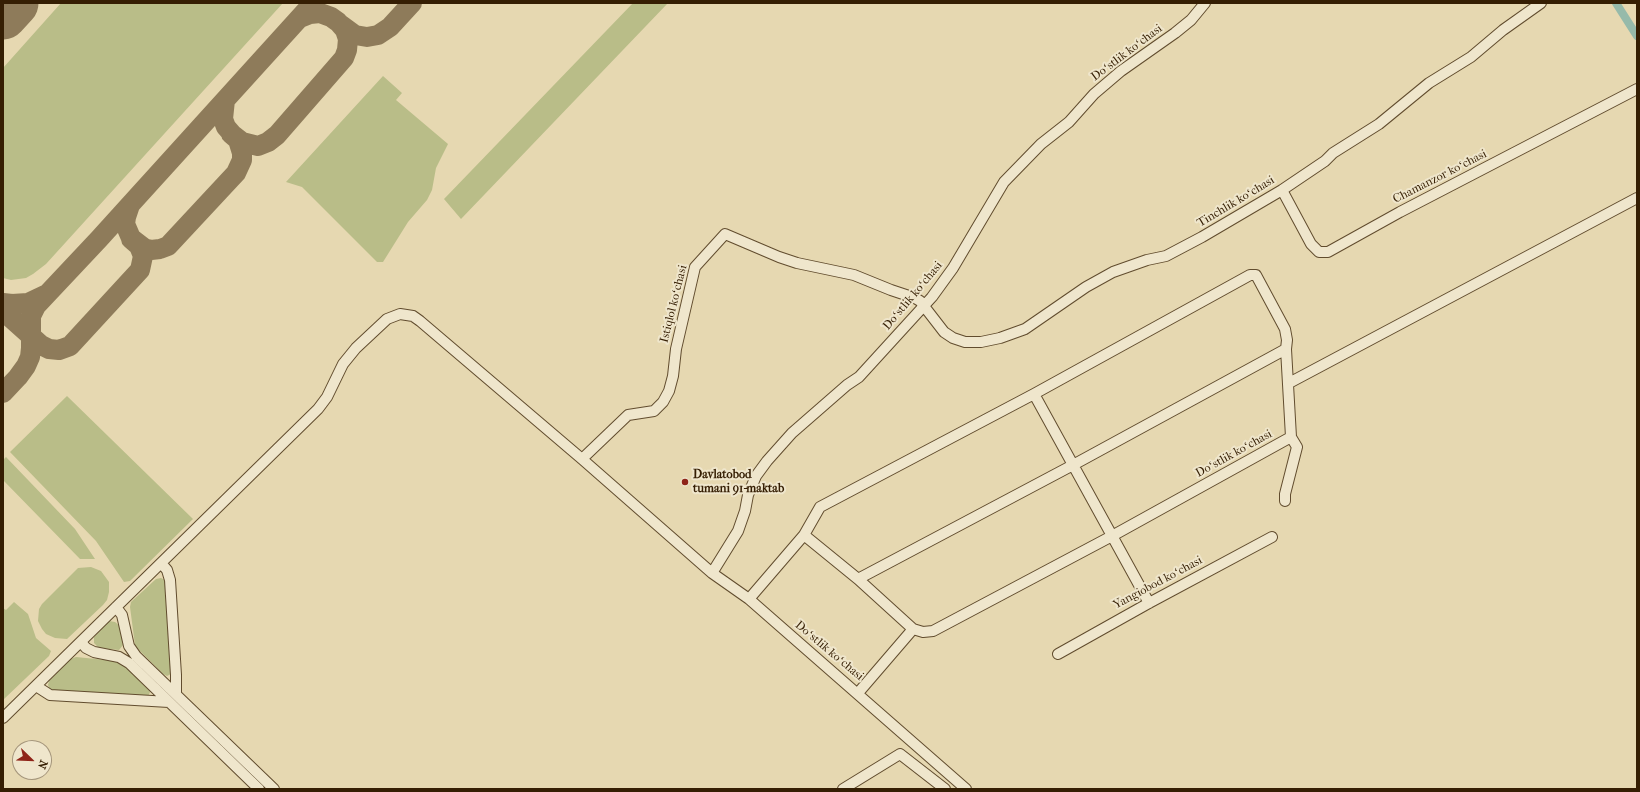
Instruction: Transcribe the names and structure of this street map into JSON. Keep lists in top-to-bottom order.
{
  "streets": {
    "street": [
      "Doʻstlik koʻchasi",
      "Chamanzor koʻchasi",
      "Tinchlik koʻchasi",
      "Istiqlol koʻchasi",
      "Yangiobod koʻchasi"
    ]
  },
  "crossings": [
    ["Doʻstlik koʻchasi", "Tinchlik koʻchasi"],
    ["Doʻstlik koʻchasi", "Istiqlol koʻchasi"],
    ["Chamanzor koʻchasi", "Tinchlik koʻchasi"],
    ["Tinchlik koʻchasi", "Istiqlol koʻchasi"]
  ],
  "places": ["Davlatobod tumani 91-maktab"],
  "north": "bottom right"
}
